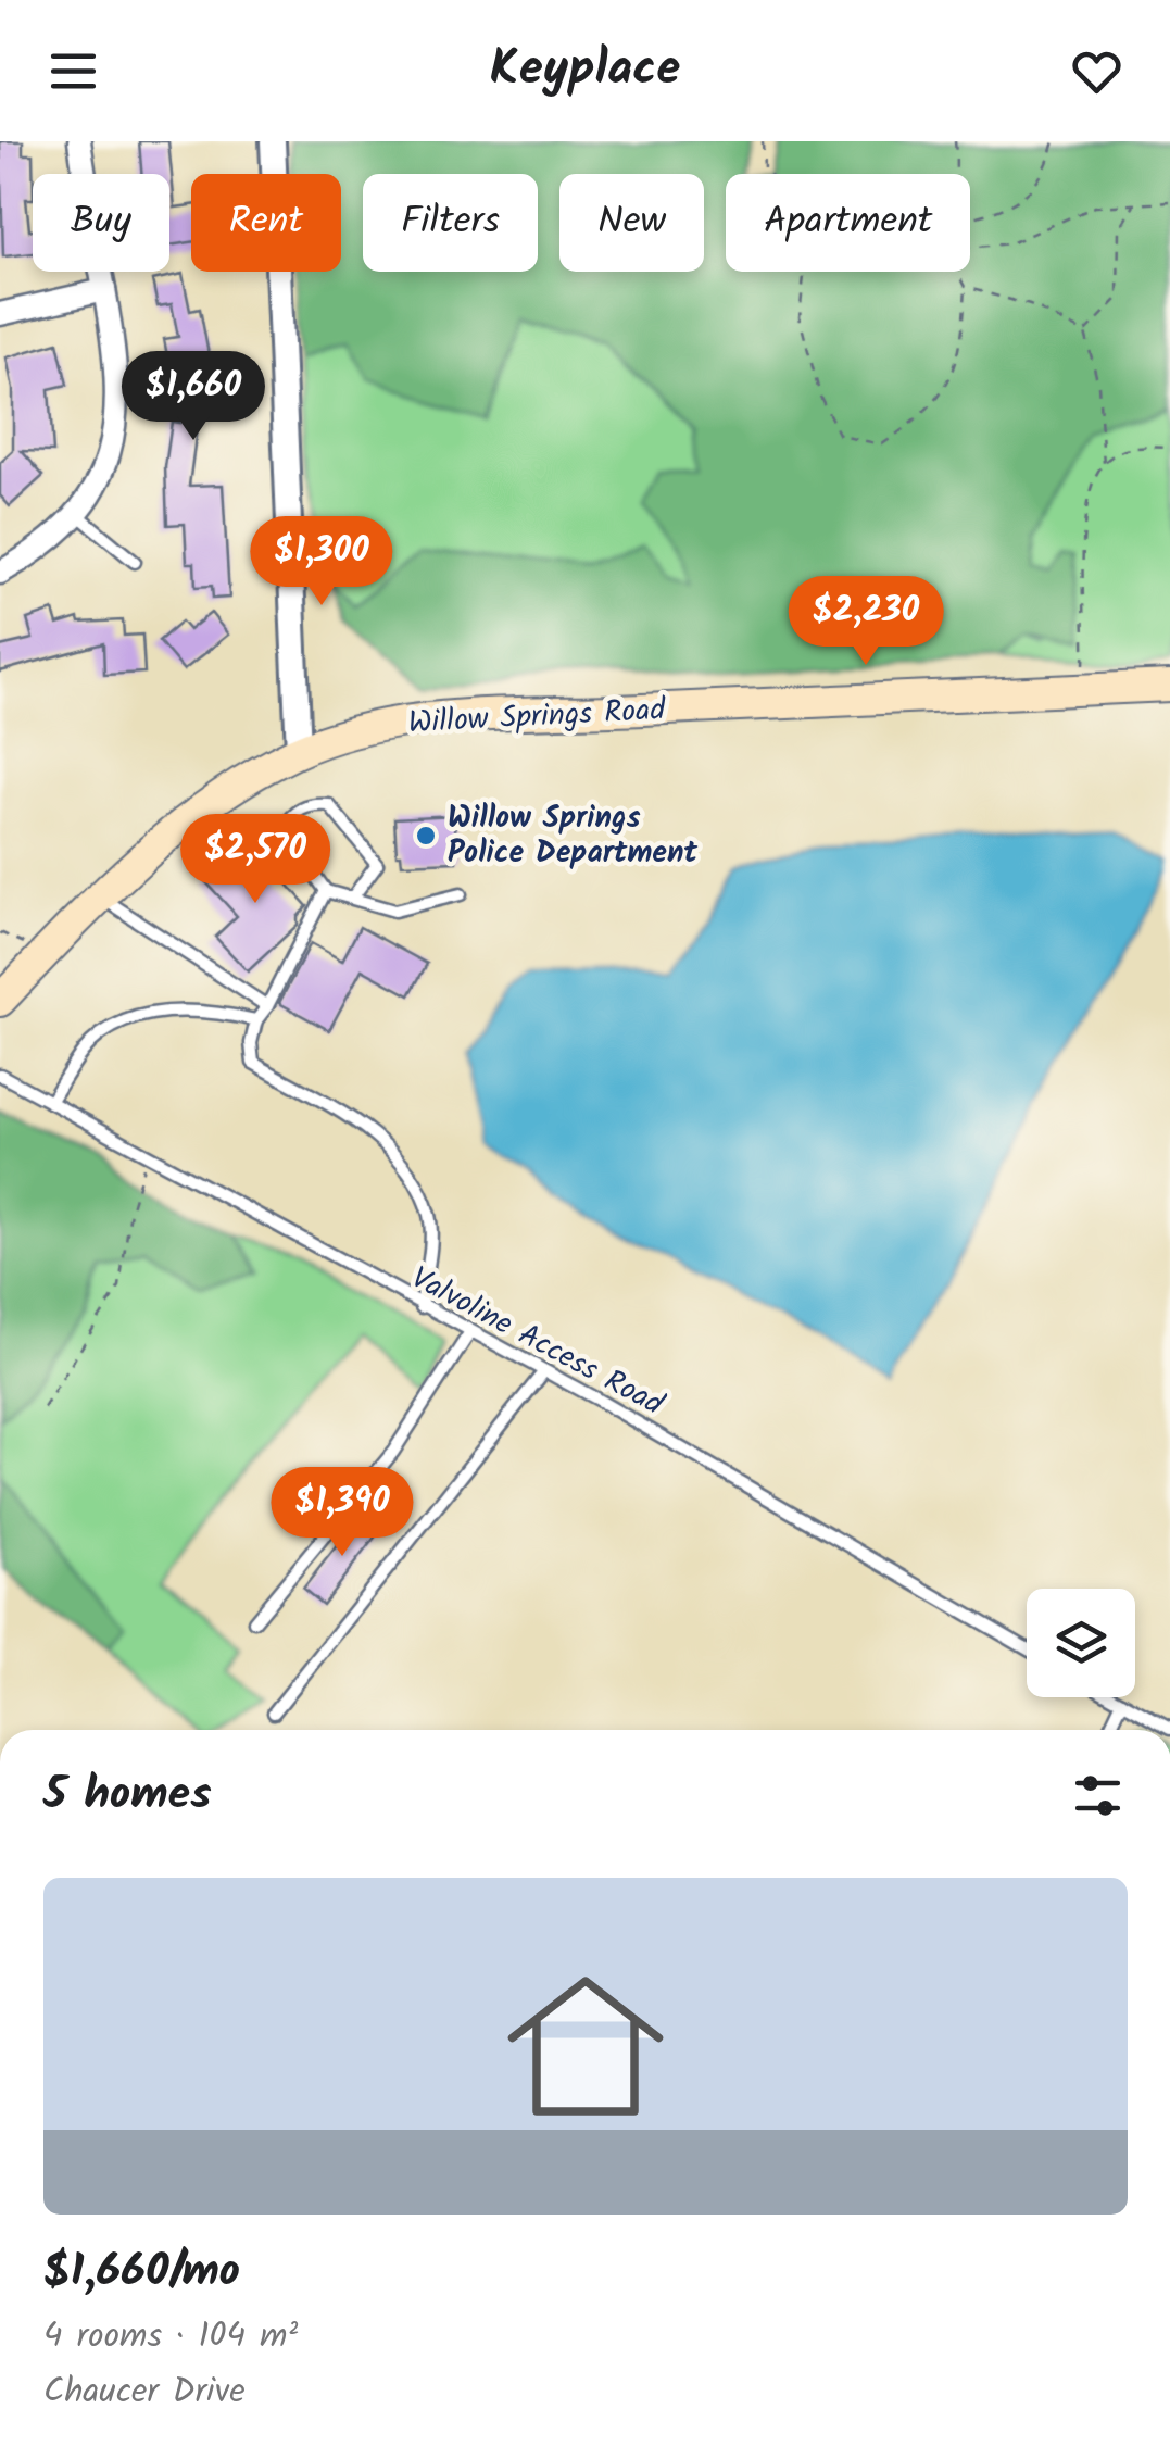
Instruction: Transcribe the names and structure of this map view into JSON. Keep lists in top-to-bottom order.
{
  "streets": {
    "main road": ["Willow Springs Road"],
    "lane": ["Valvoline Access Road"]
  },
  "places": ["Willow Springs Police Department"],
  "page": {
    "header": "Keyplace",
    "chip": [
      "Buy",
      "Rent",
      "Filters",
      "New",
      "Apartment"
    ],
    "price": [
      "$1,660",
      "$1,300",
      "$2,230",
      "$2,570",
      "$1,390"
    ],
    "heading": "5 homes",
    "list": [
      {
        "name": "$1,660/mo",
        "note": "4 rooms · 104 m² · Chaucer Drive"
      }
    ]
  }
}
